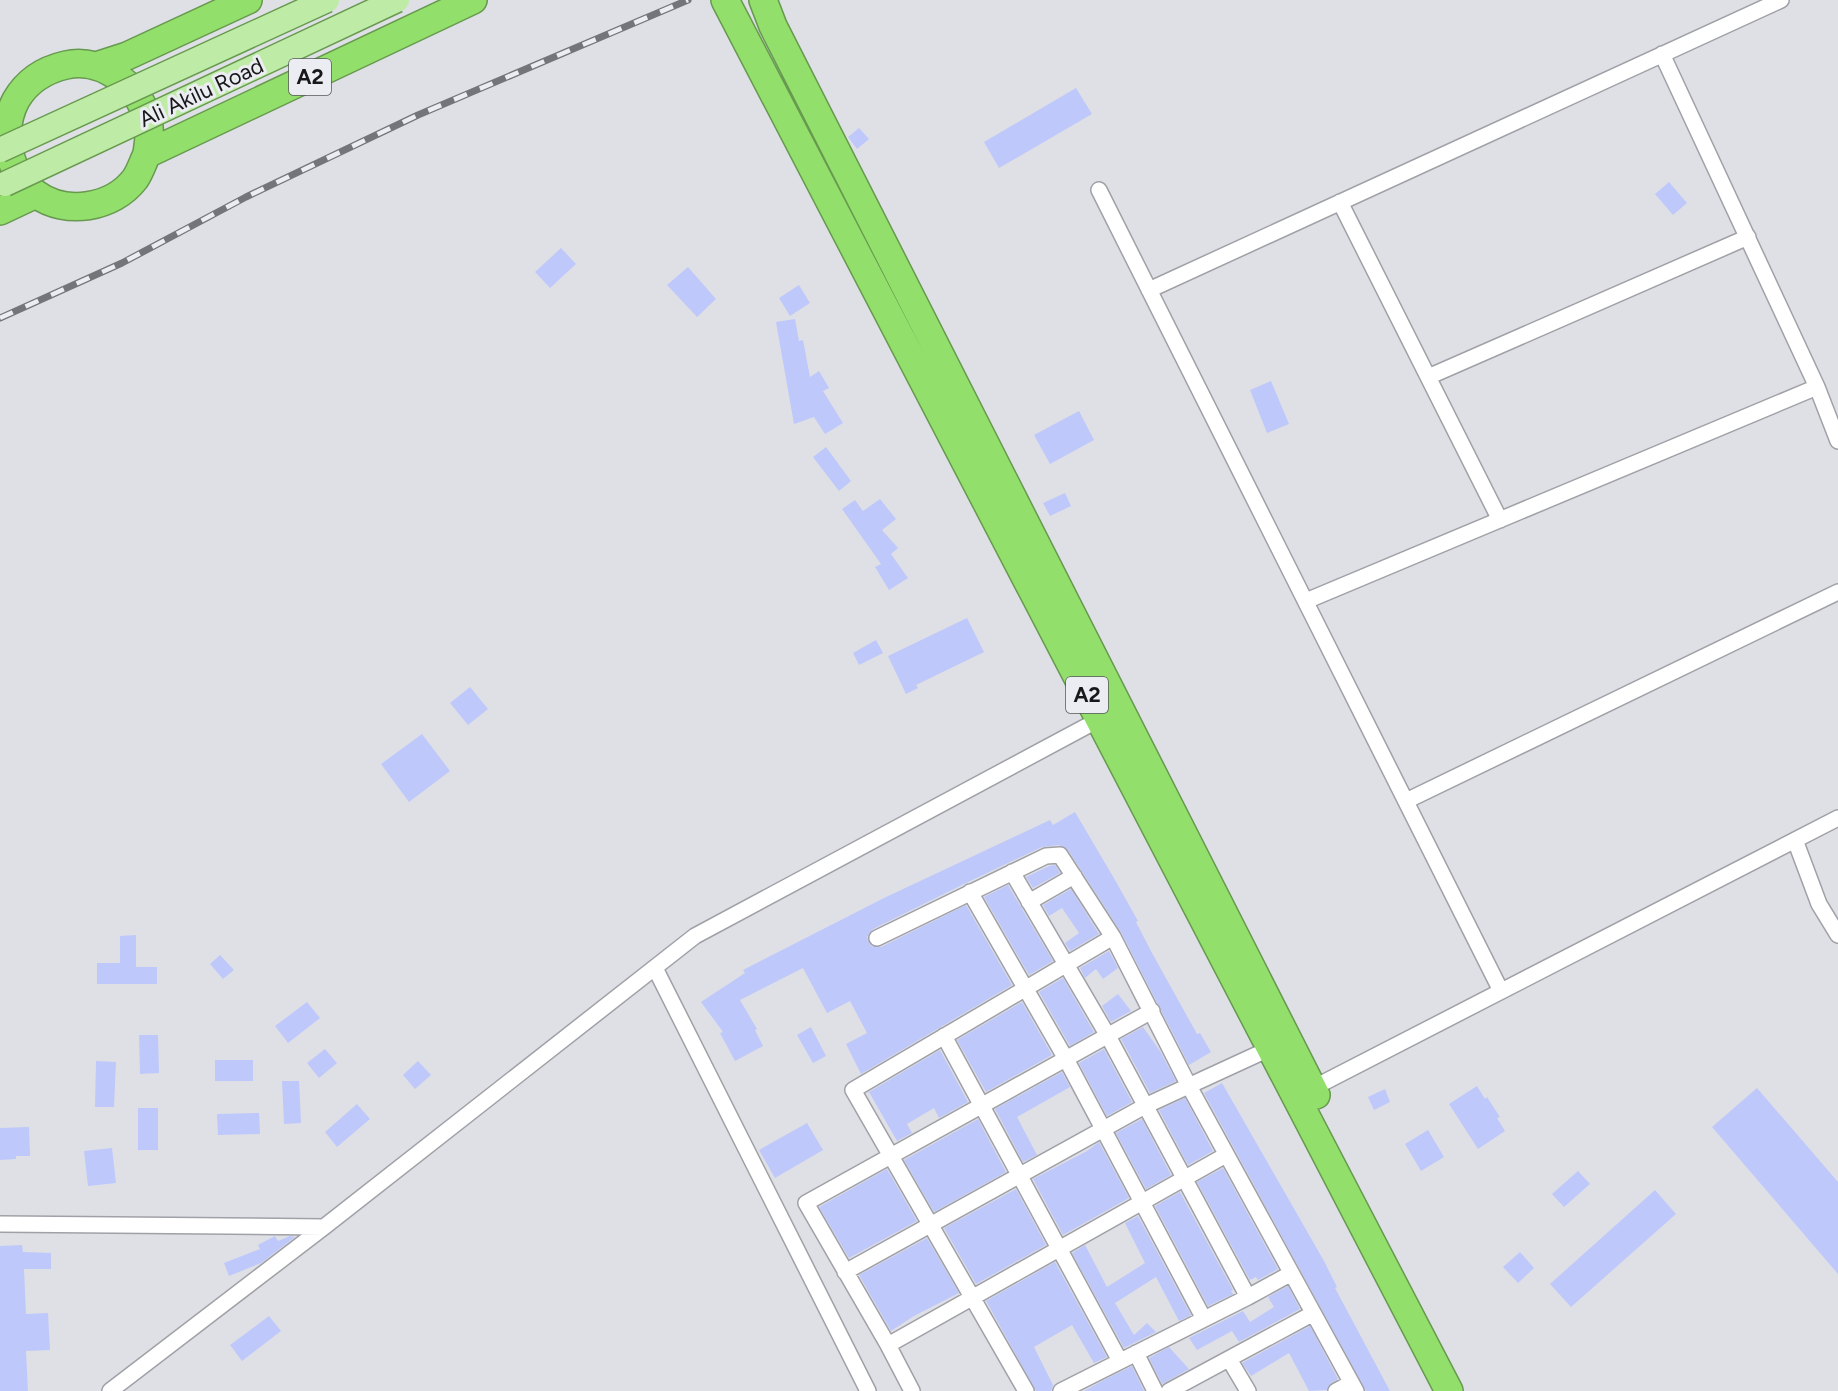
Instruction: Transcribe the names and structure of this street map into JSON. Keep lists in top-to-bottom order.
{
  "streets": {
    "highway": ["A2"],
    "main road": ["Ali Akilu Road"]
  }
}
